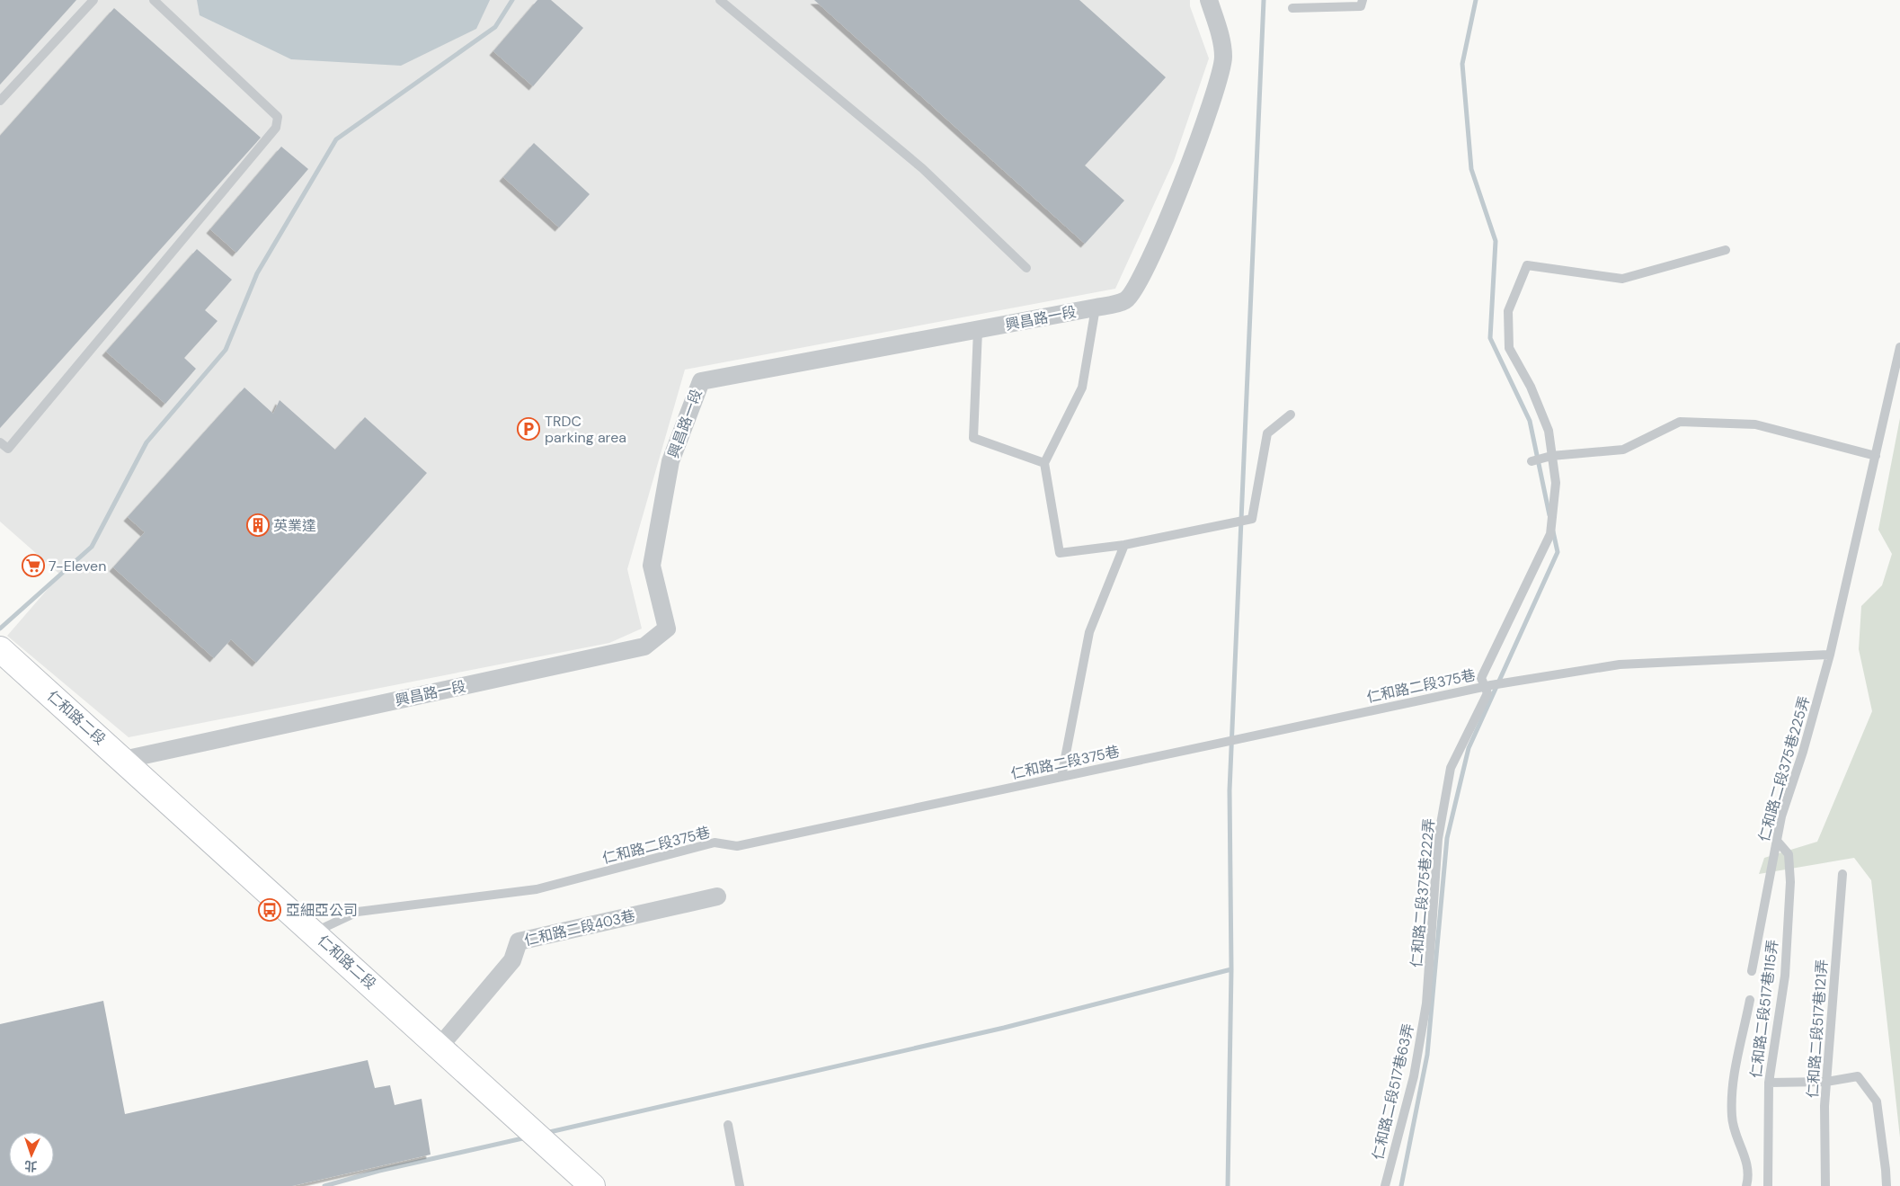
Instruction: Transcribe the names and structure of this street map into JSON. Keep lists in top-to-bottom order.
{
  "streets": {
    "main road": ["仁和路二段"],
    "street": ["興昌路一段", "仁和路二段403巷"],
    "lane": [
      "仁和路二段375巷",
      "仁和路二段375巷225弄",
      "仁和路二段375巷222弄",
      "仁和路二段517巷115弄",
      "仁和路二段517巷121弄",
      "仁和路二段517巷63弄"
    ]
  },
  "crossings": [
    ["興昌路一段", "仁和路二段"],
    ["仁和路二段375巷", "仁和路二段"],
    ["仁和路二段375巷", "仁和路二段375巷225弄"],
    ["仁和路二段375巷", "仁和路二段375巷222弄"],
    ["仁和路二段", "仁和路二段403巷"],
    ["仁和路二段375巷225弄", "仁和路二段517巷115弄"],
    ["仁和路二段375巷222弄", "仁和路二段517巷63弄"]
  ],
  "places": {
    "parking": ["TRDC parking area"],
    "building": ["英業達"],
    "supermarket": ["7-Eleven"],
    "bus stop": ["亞細亞公司"]
  },
  "north": "bottom"
}
